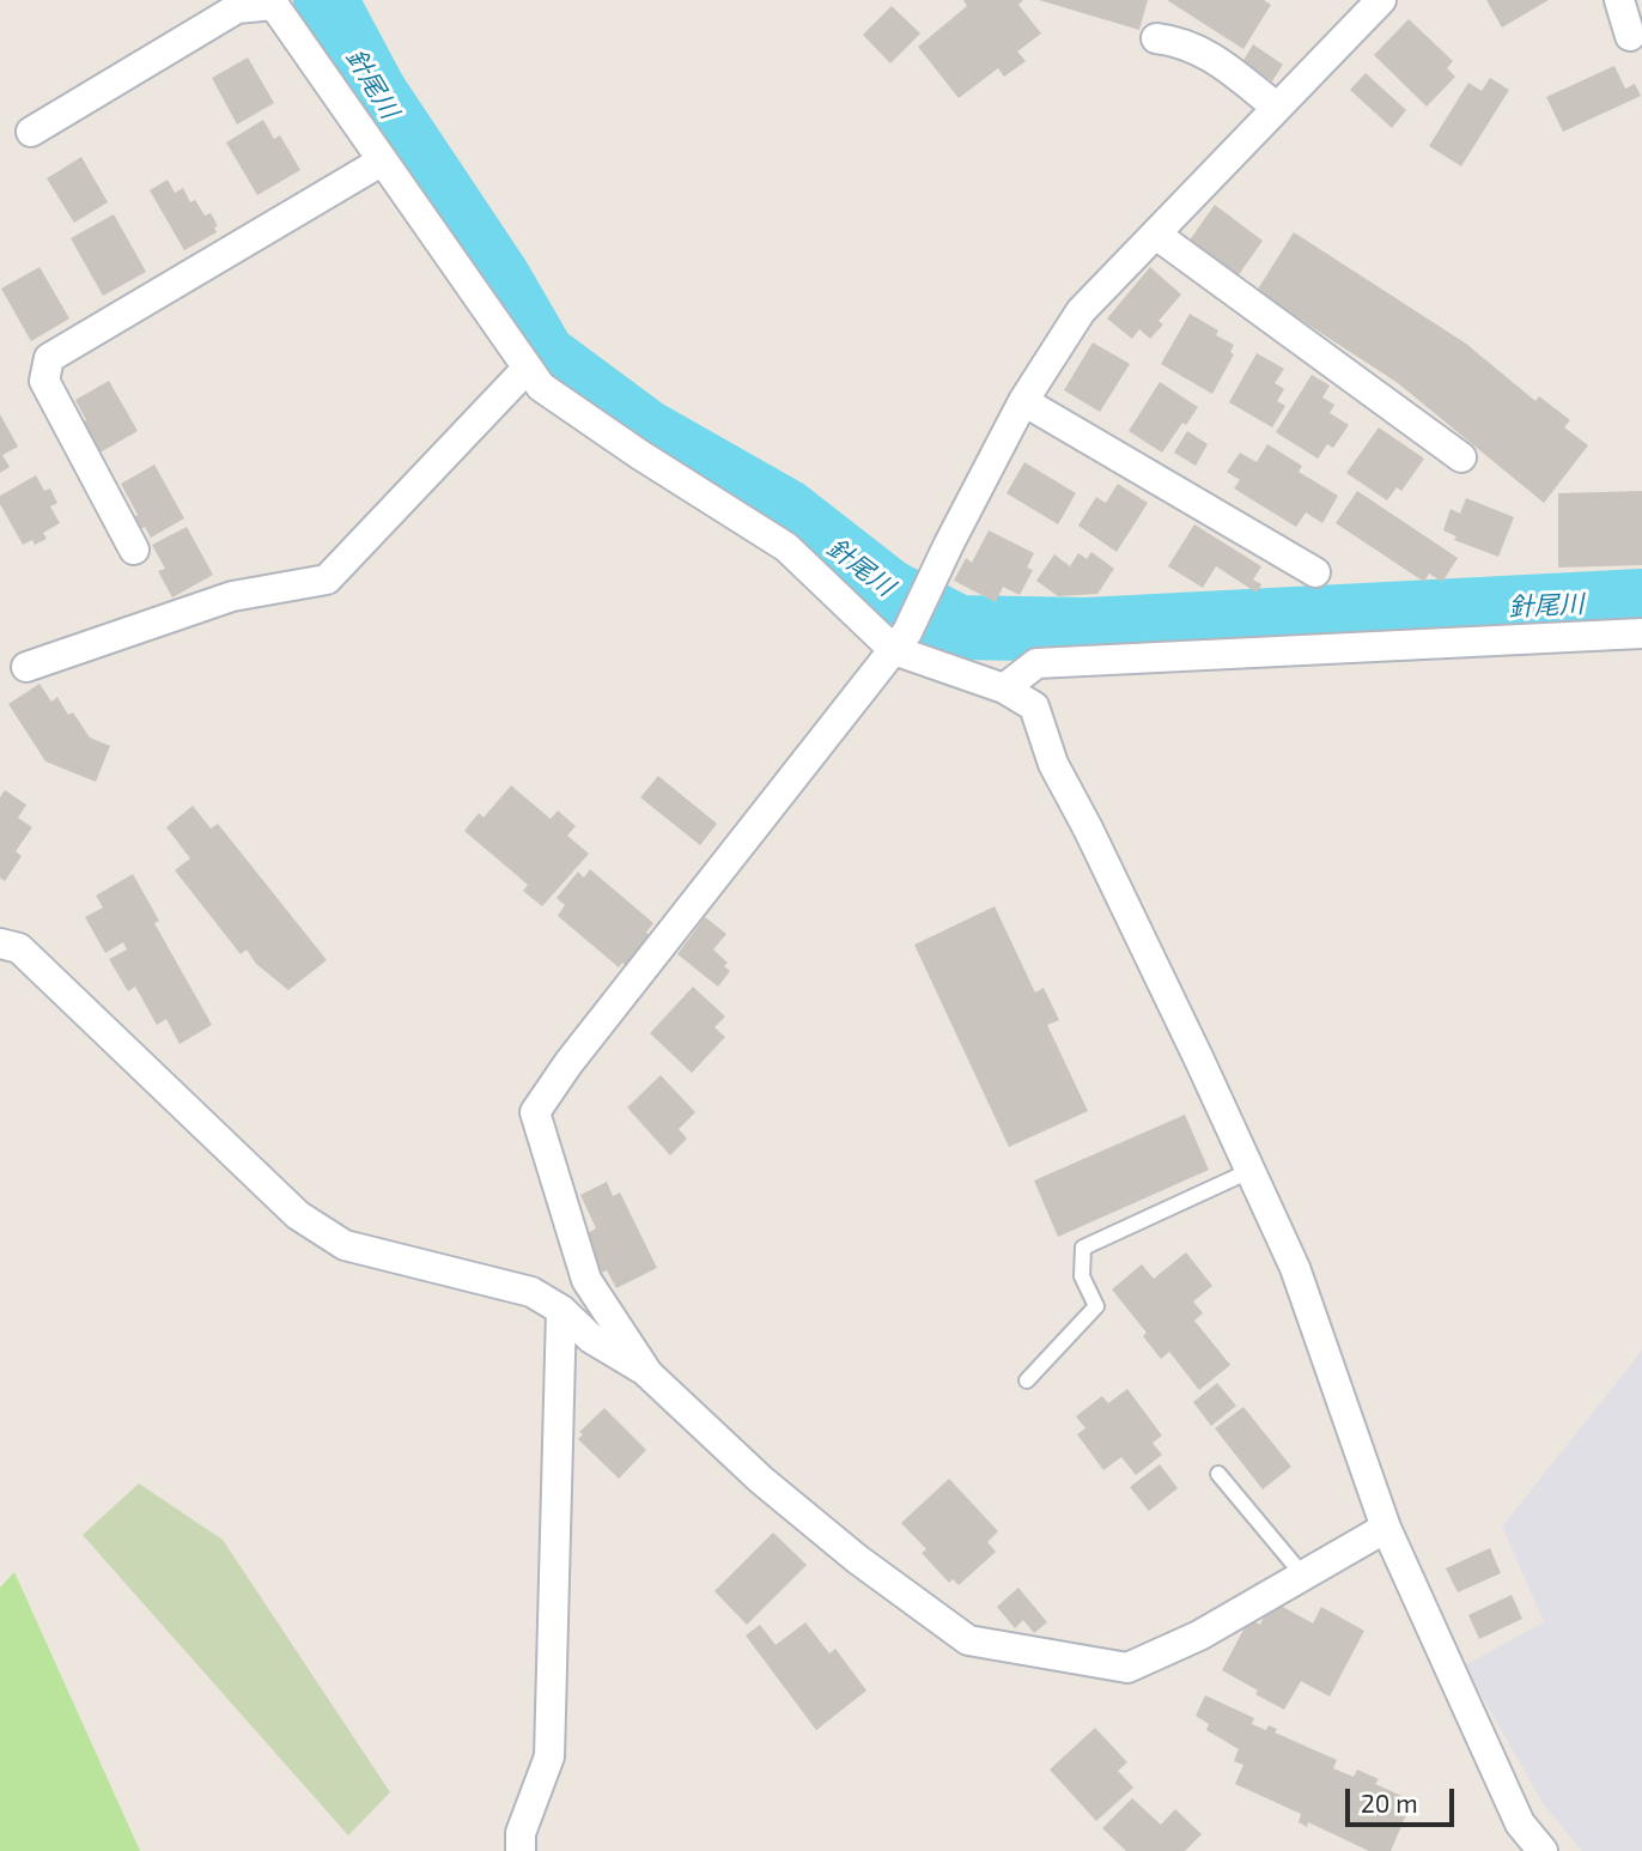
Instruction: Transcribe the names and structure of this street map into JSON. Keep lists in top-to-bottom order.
{
  "water": ["針尾川"],
  "scale_bar": "20 m"
}
